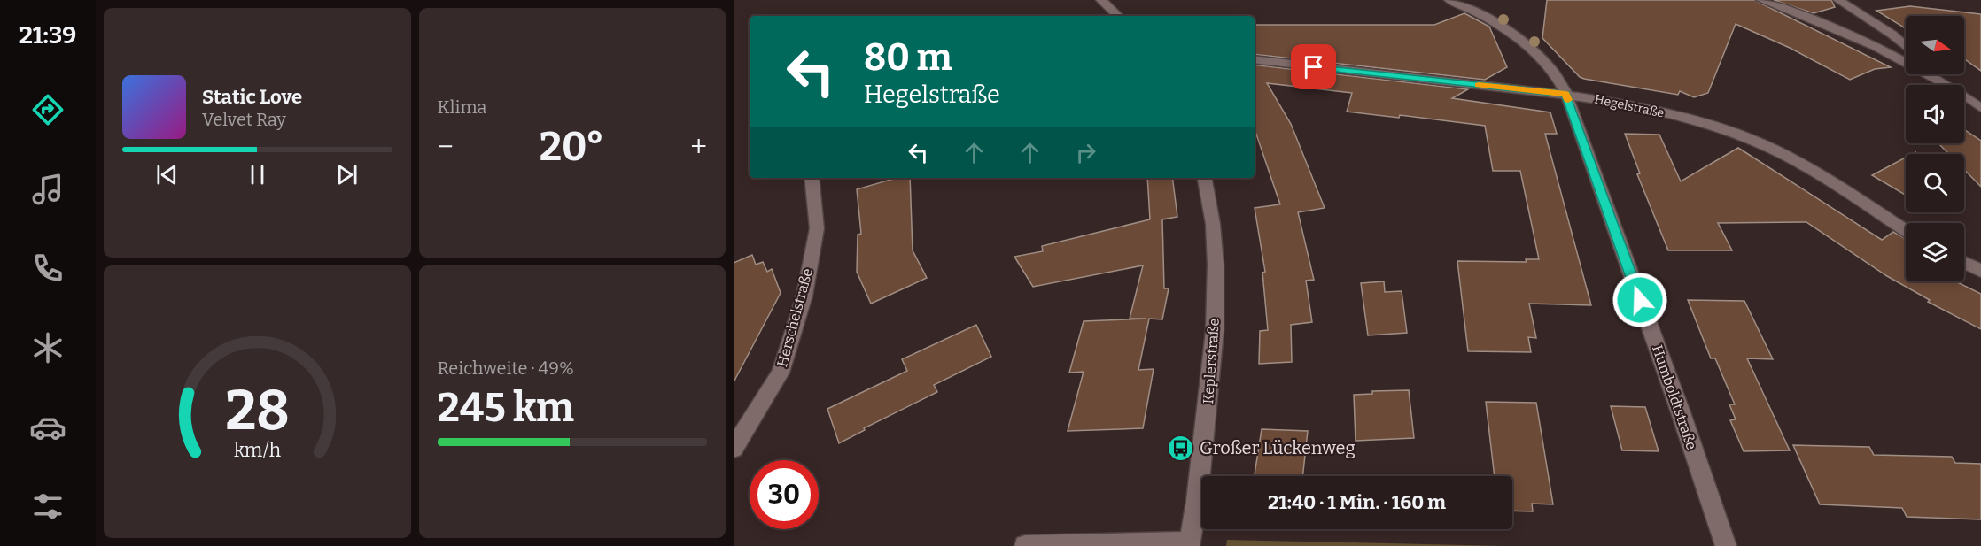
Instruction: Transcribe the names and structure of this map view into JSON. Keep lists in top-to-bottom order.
{
  "streets": {
    "street": [
      "Hegelstraße",
      "Herschelstraße",
      "Keplerstraße",
      "Humboldtstraße"
    ]
  },
  "crossings": [
    ["Hegelstraße", "Humboldtstraße"]
  ],
  "places": {
    "bus stop": ["Großer Lückenweg"]
  },
  "north": "right",
  "page": {
    "tabs": "21:39",
    "tile": [
      "Klima",
      ["Reichweite · 49%", "245 km"]
    ],
    "turn": ["80 m", "Hegelstraße"],
    "song": ["Static Love", "Velvet Ray"],
    "heat": ["−", "20°", "+"],
    "limit": "30",
    "trip": "21:40 · 1 Min. · 160 m",
    "gauge": ["28", "km/h"]
  }
}
